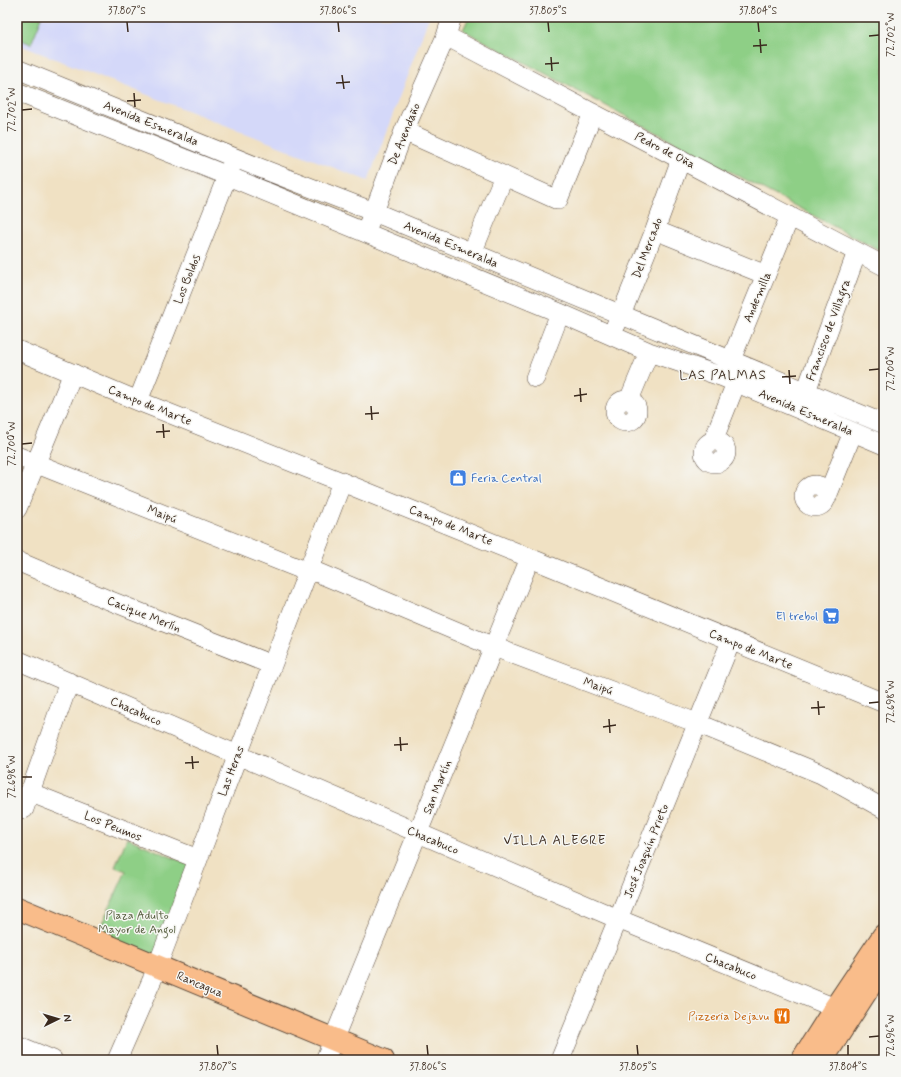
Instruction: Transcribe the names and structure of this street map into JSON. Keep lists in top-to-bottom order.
{
  "streets": {
    "main road": ["Rancagua"],
    "street": [
      "Avenida Esmeralda",
      "De Avendaño",
      "Pedro de Oña",
      "Del Mercado",
      "Los Boldos",
      "Andemilla",
      "Francisco de Villagra",
      "Campo de Marte",
      "Maipú",
      "Cacique Merlín",
      "Chacabuco",
      "Las Heras",
      "San Martín",
      "Los Peumos",
      "José Joaquín Prieto"
    ]
  },
  "crossings": [
    ["Avenida Esmeralda", "De Avendaño"],
    ["Avenida Esmeralda", "Del Mercado"],
    ["Avenida Esmeralda", "Los Boldos"],
    ["Avenida Esmeralda", "Andemilla"],
    ["Avenida Esmeralda", "Francisco de Villagra"],
    ["De Avendaño", "Pedro de Oña"],
    ["Pedro de Oña", "Del Mercado"],
    ["Pedro de Oña", "Andemilla"],
    ["Pedro de Oña", "Francisco de Villagra"],
    ["Los Boldos", "Campo de Marte"],
    ["Campo de Marte", "Las Heras"],
    ["Campo de Marte", "San Martín"],
    ["Campo de Marte", "José Joaquín Prieto"],
    ["Maipú", "Las Heras"],
    ["Maipú", "San Martín"],
    ["Maipú", "José Joaquín Prieto"],
    ["Cacique Merlín", "Las Heras"],
    ["Chacabuco", "Las Heras"],
    ["Chacabuco", "San Martín"],
    ["Chacabuco", "José Joaquín Prieto"],
    ["Las Heras", "Los Peumos"],
    ["Las Heras", "Rancagua"],
    ["San Martín", "Rancagua"]
  ],
  "districts": ["LAS PALMAS", "VILLA ALEGRE"],
  "parks": ["Plaza Adulto Mayor de Angol"],
  "places": {
    "shop": ["Feria Central"],
    "supermarket": ["El trebol"],
    "restaurant": ["Pizzeria Dejavu"]
  },
  "north": "right",
  "coordinates": [
    "37.807°S",
    "37.806°S",
    "37.805°S",
    "37.804°S",
    "72.702°W",
    "72.700°W",
    "72.698°W",
    "72.696°W"
  ]
}
